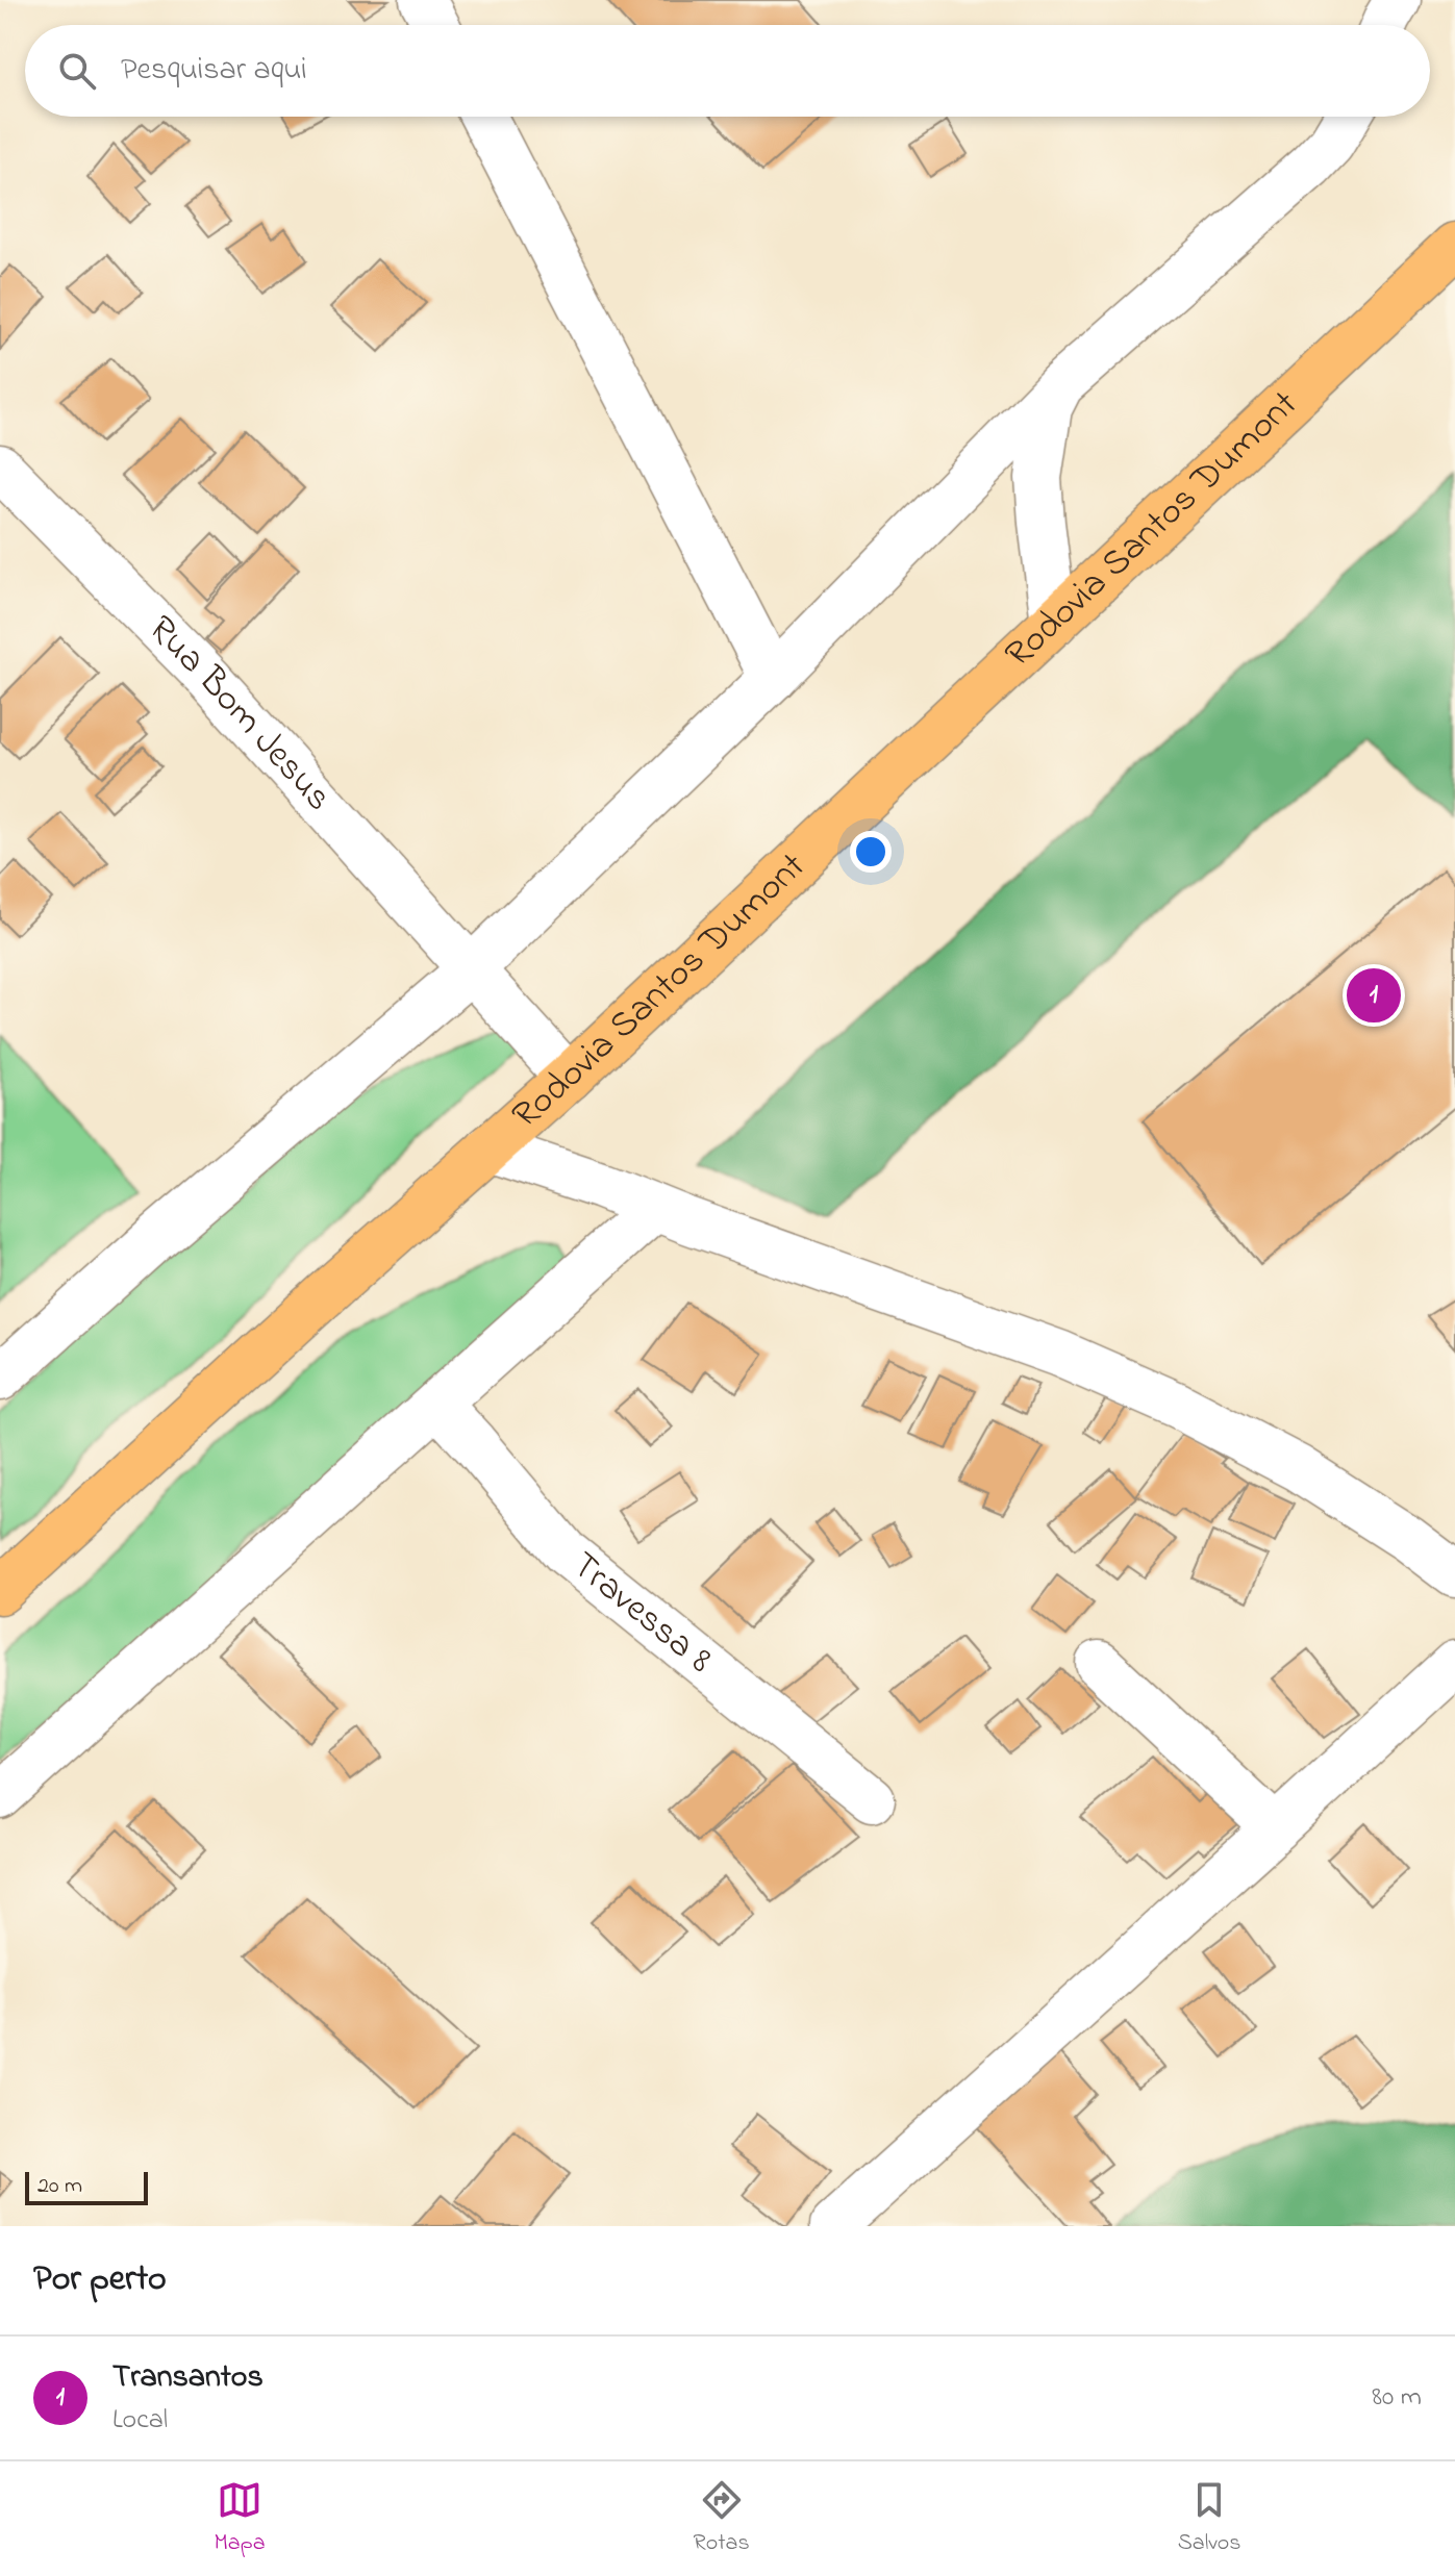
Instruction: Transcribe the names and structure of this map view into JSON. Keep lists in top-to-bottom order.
{
  "streets": {
    "highway": ["Rodovia Santos Dumont"],
    "street": ["Rua Bom Jesus", "Travessa 8"]
  },
  "crossings": [
    ["Rodovia Santos Dumont", "Rua Bom Jesus"]
  ],
  "scale_bar": "20 m",
  "page": {
    "search": "Pesquisar aqui",
    "pins": "1",
    "scale": "20 m",
    "heading": "Por perto",
    "list": [
      {
        "mark": "1",
        "name": "Transantos",
        "note": "Local",
        "value": "80 m"
      }
    ],
    "nav": ["Mapa", "Rotas", "Salvos"]
  }
}
